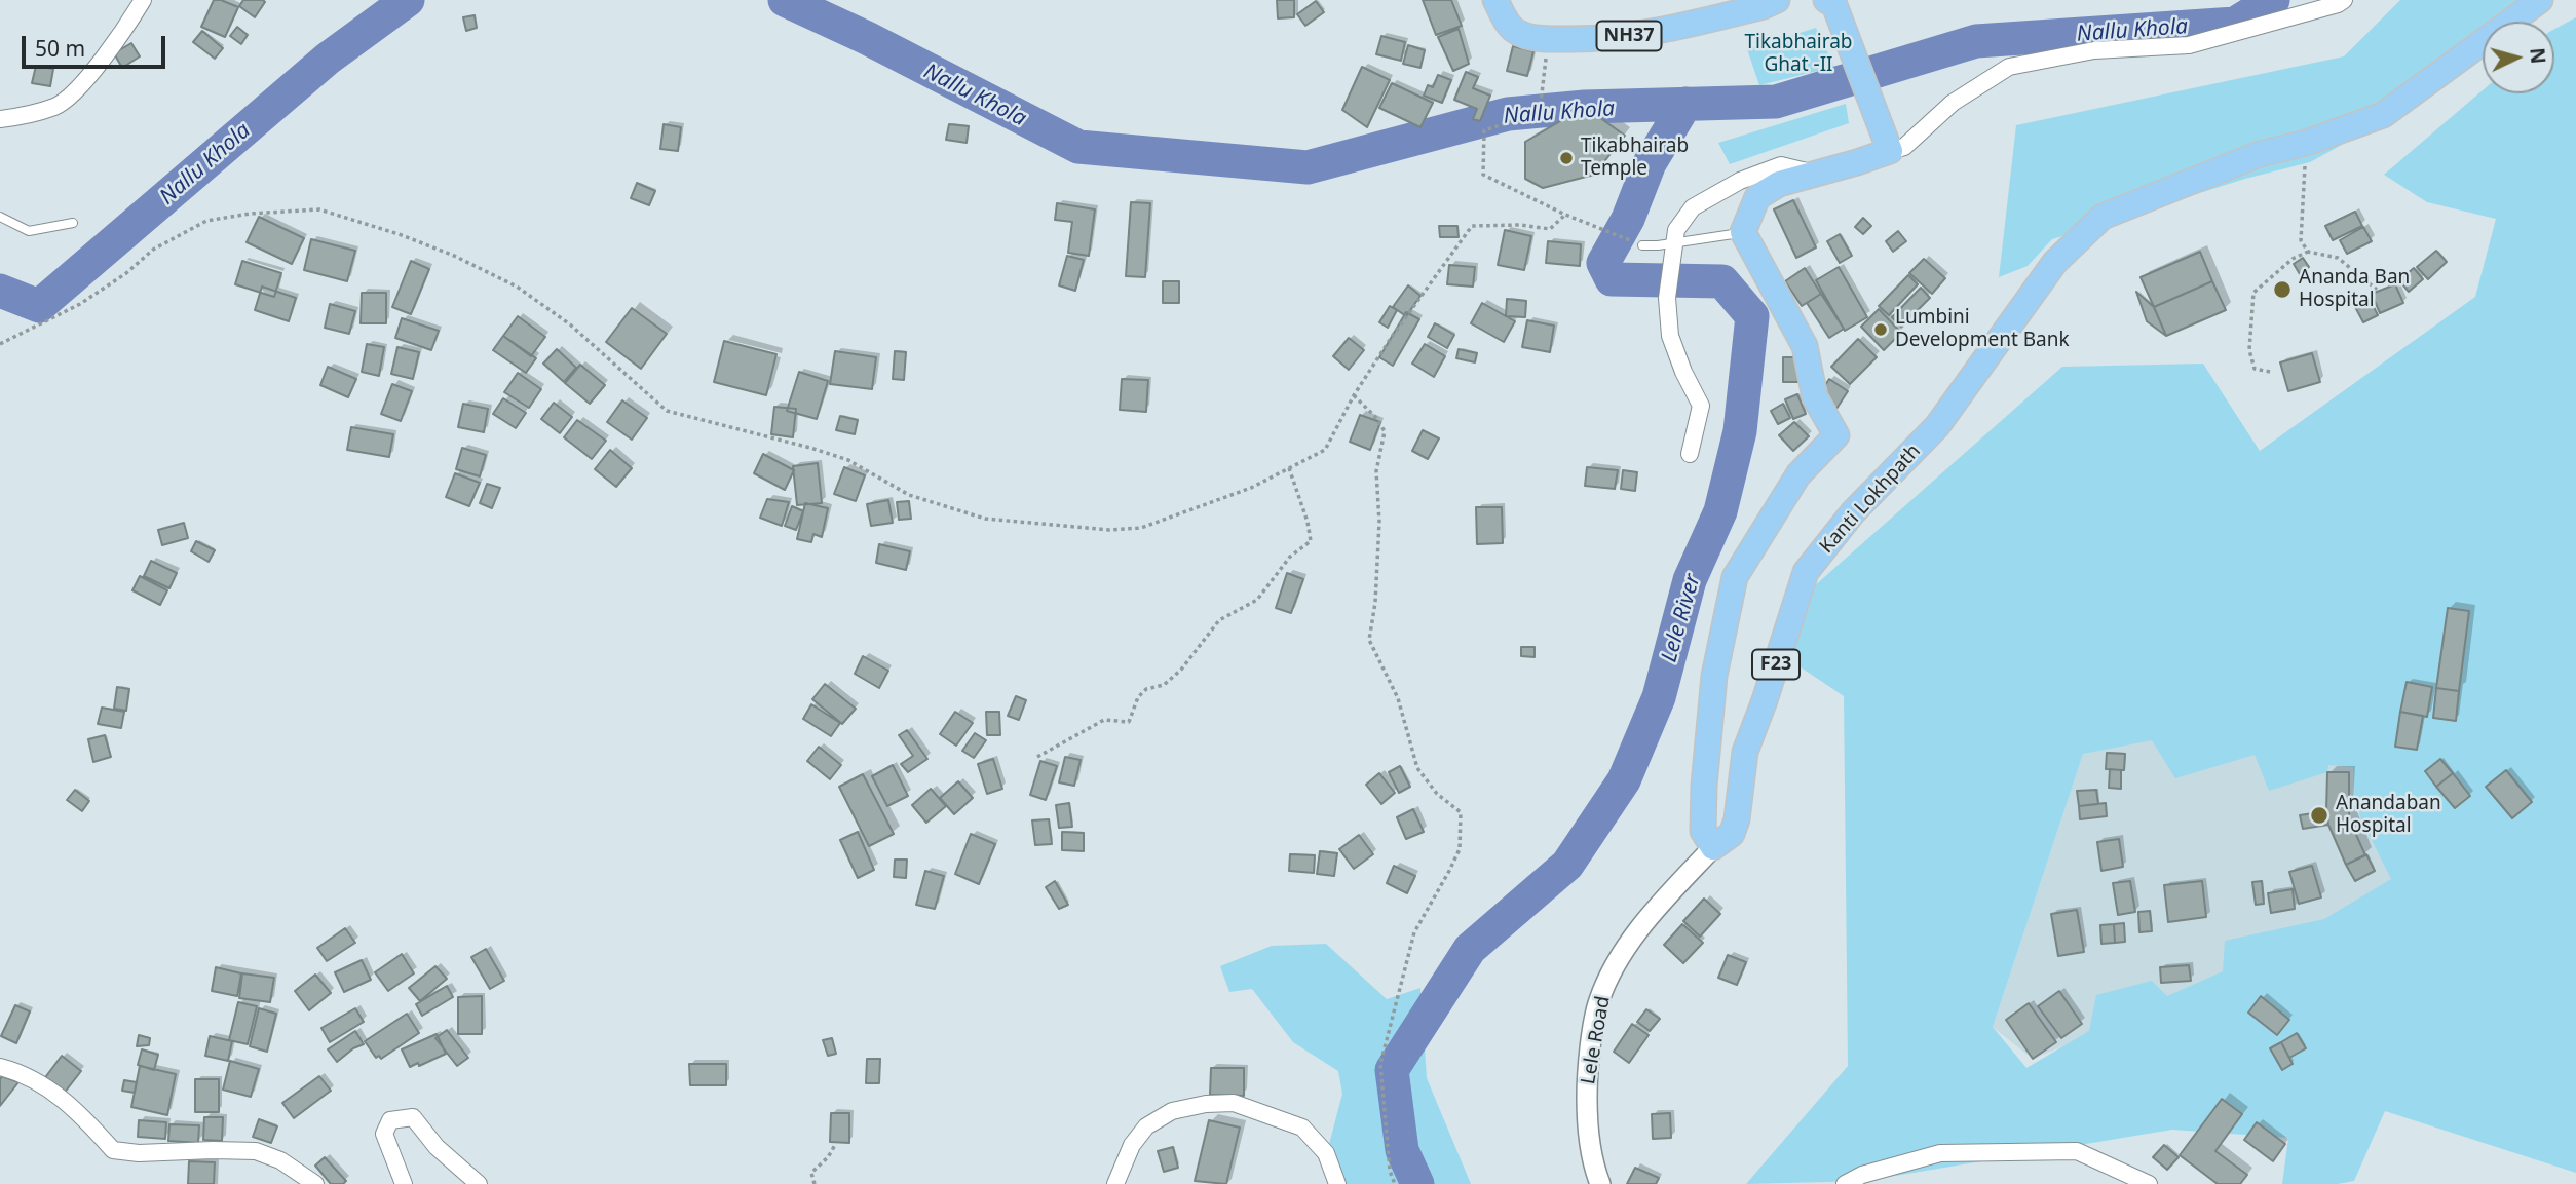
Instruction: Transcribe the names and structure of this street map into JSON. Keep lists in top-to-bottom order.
{
  "streets": {
    "main road": ["NH37", "Kanti Lokhpath", "F23"],
    "street": ["Lele Road"]
  },
  "crossings": [
    ["Kanti Lokhpath", "Lele Road"]
  ],
  "water": ["Nallu Khola", "Lele River"],
  "parks": ["Tikabhairab Ghat -II"],
  "places": [
    "Tikabhairab Temple",
    "Ananda Ban Hospital",
    "Lumbini Development Bank",
    "Anandaban Hospital"
  ],
  "scale_bar": "50 m",
  "north": "right"
}
